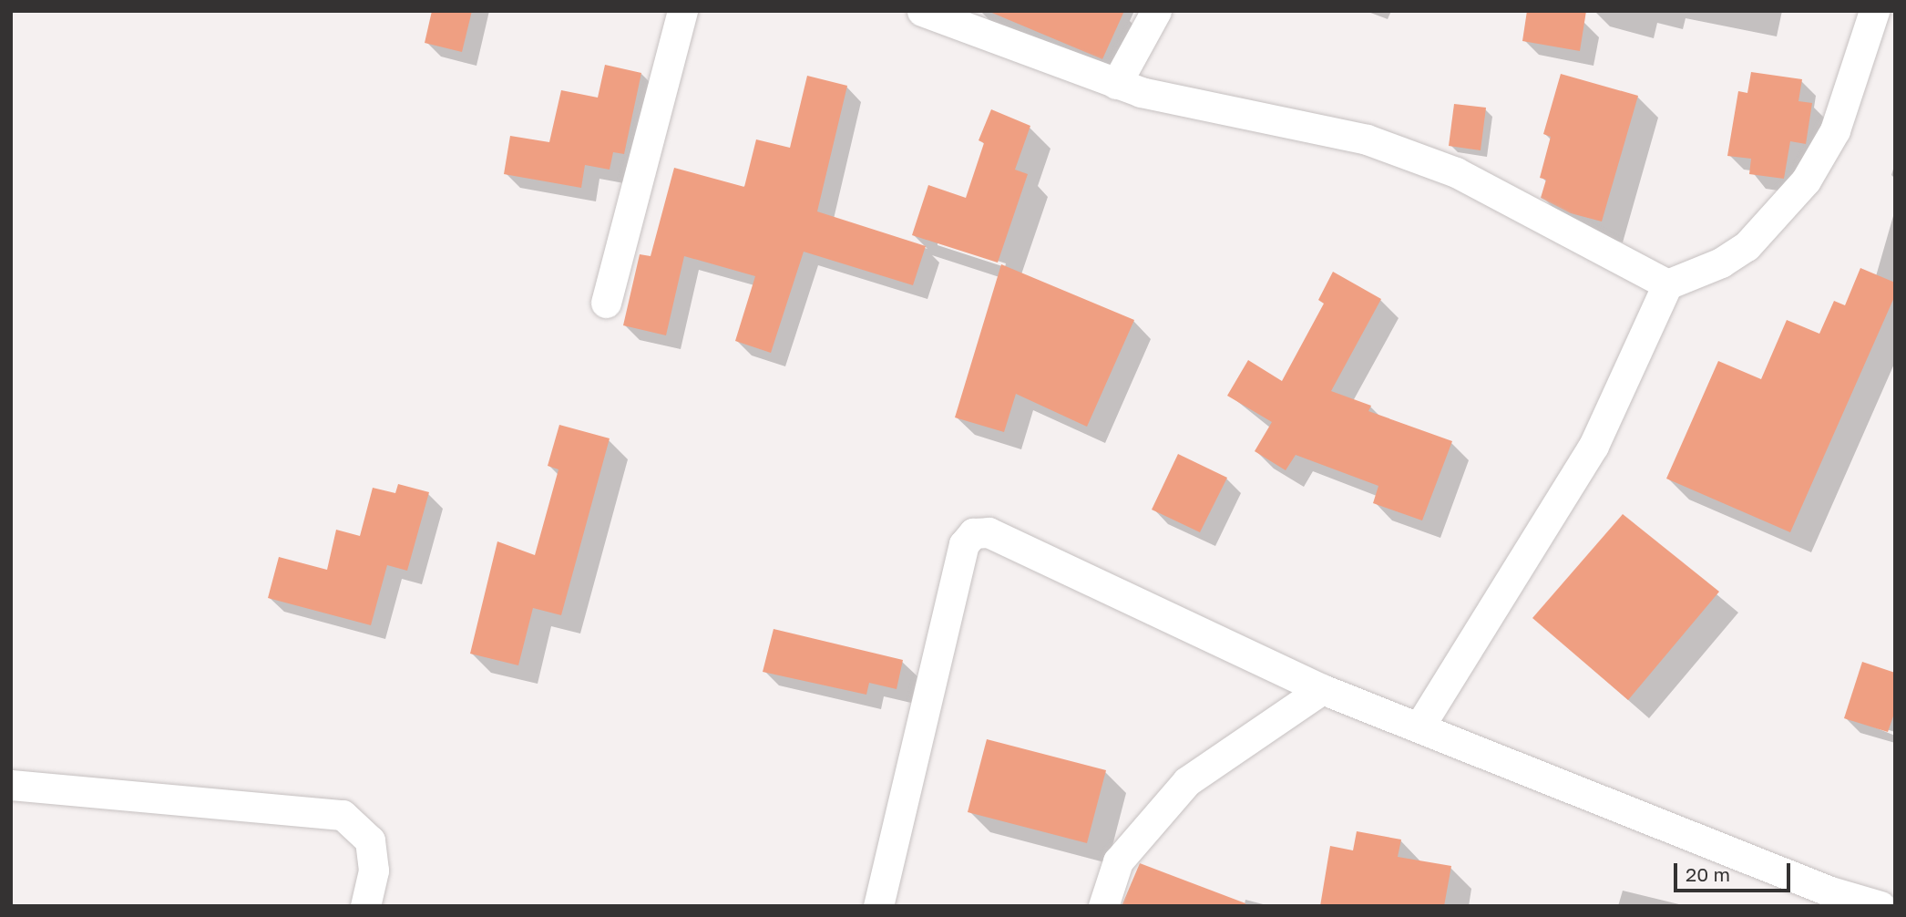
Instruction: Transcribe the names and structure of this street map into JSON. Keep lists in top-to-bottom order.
{
  "scale_bar": "20 m"
}
